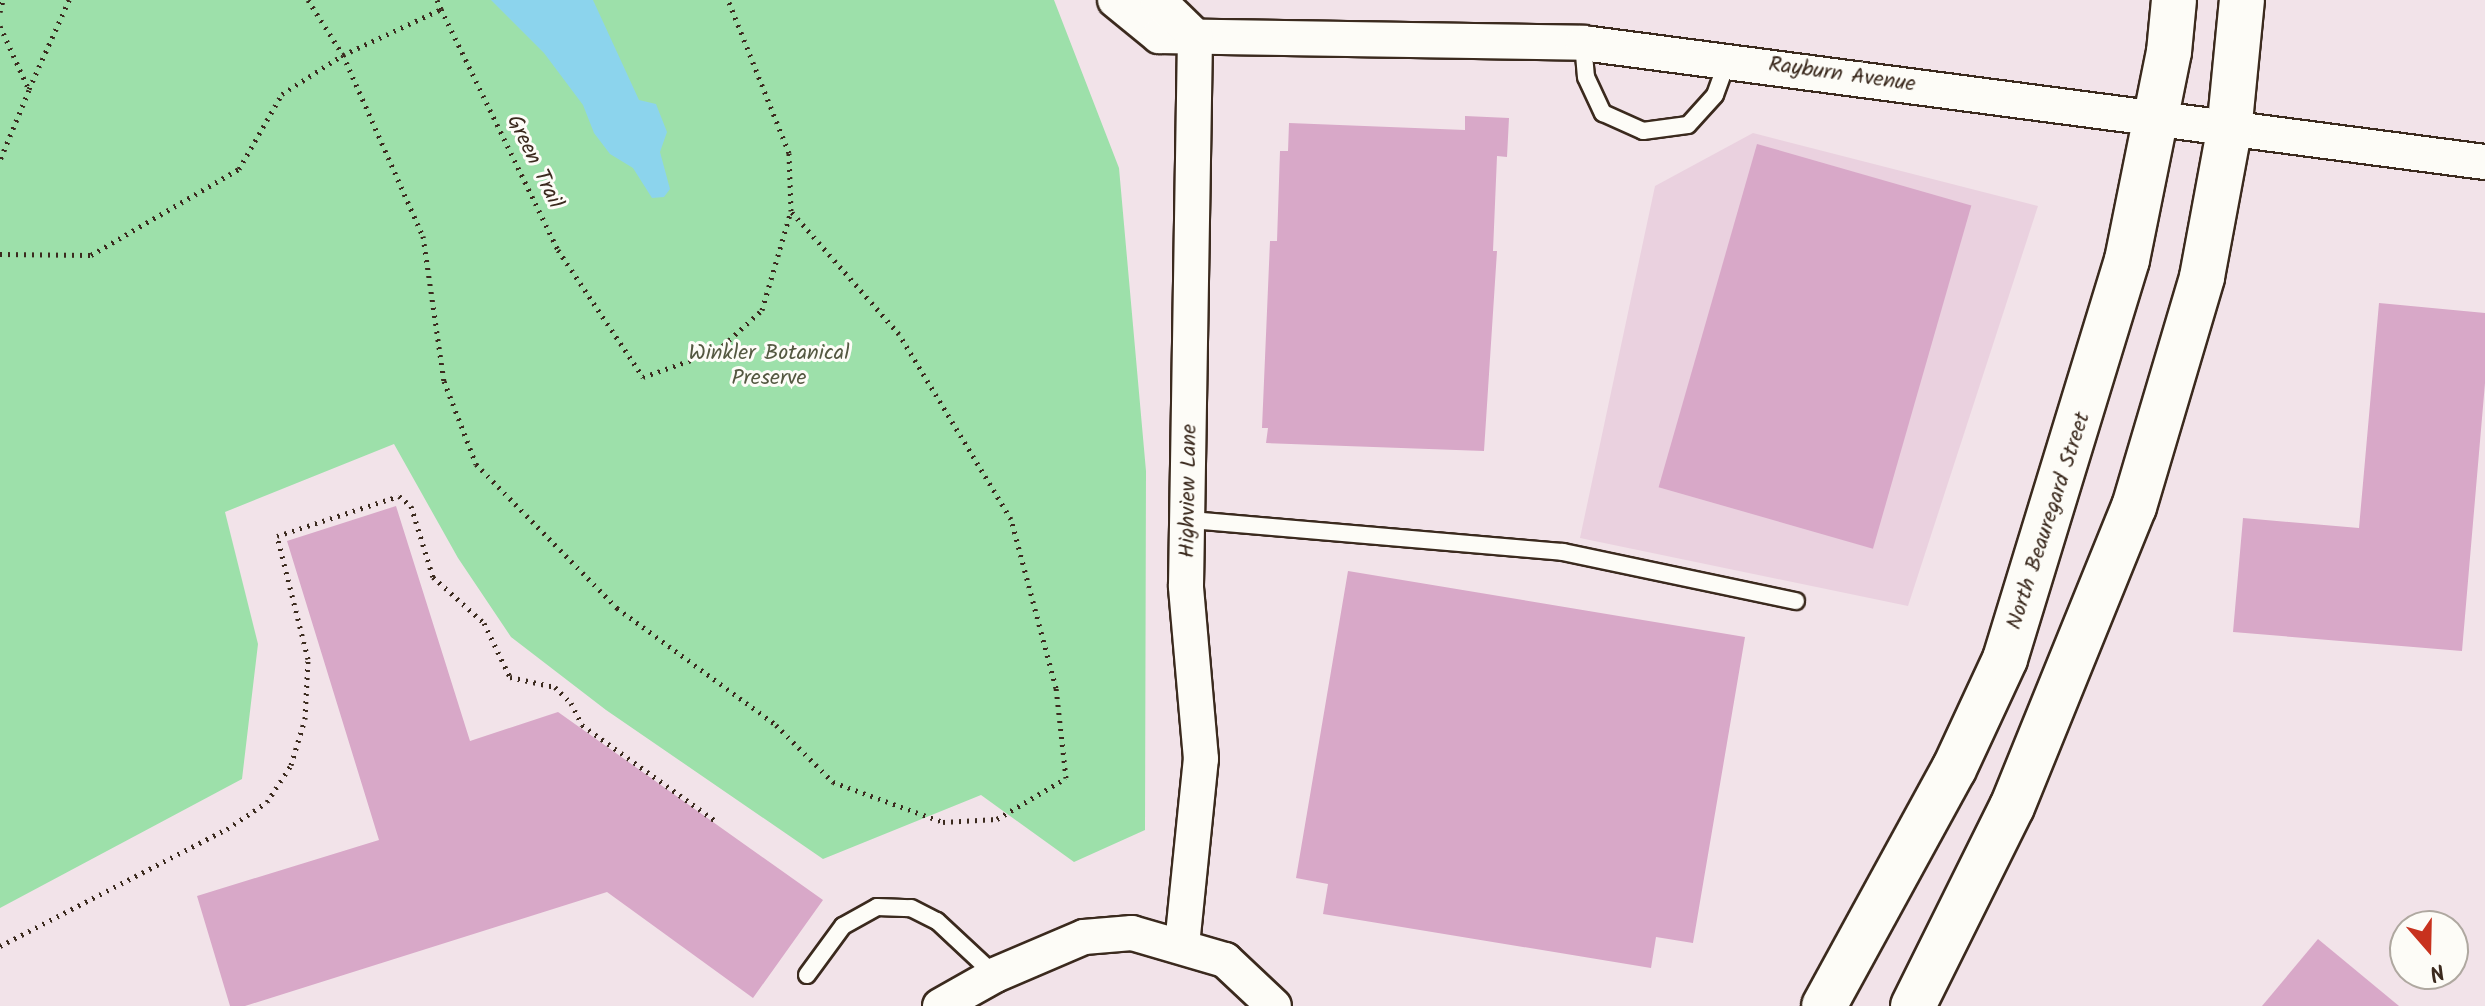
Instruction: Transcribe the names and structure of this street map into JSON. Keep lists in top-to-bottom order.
{
  "streets": {
    "main road": ["North Beauregard Street"],
    "street": ["Rayburn Avenue", "Highview Lane"],
    "path": ["Green Trail"]
  },
  "crossings": [
    ["Rayburn Avenue", "Highview Lane"],
    ["Rayburn Avenue", "North Beauregard Street"]
  ],
  "parks": ["Winkler Botanical Preserve"],
  "north": "bottom"
}
